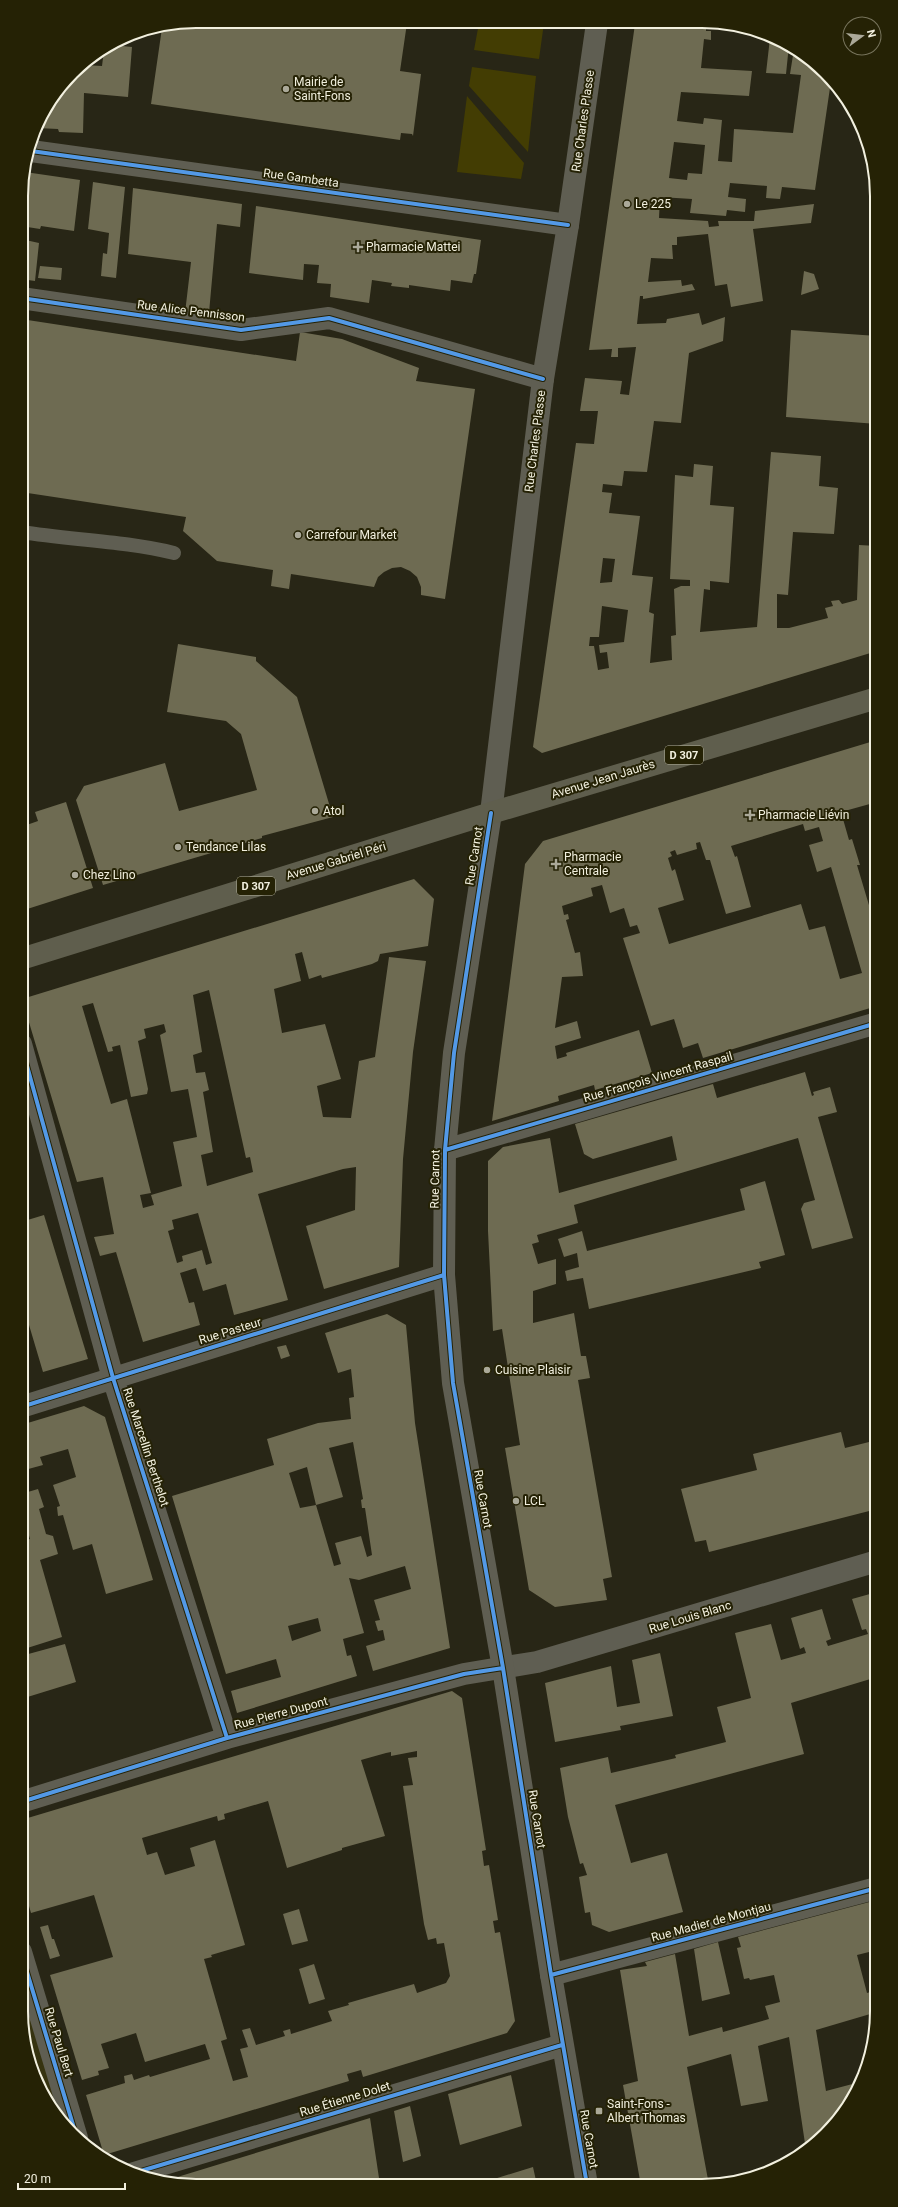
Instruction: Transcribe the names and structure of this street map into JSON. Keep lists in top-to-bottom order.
{
  "streets": {
    "main road": ["D 307", "Avenue Jean Jaurès", "Avenue Gabriel Péri"],
    "street": [
      "Rue Charles Plasse",
      "Rue Gambetta",
      "Rue Alice Pennisson",
      "Rue Carnot",
      "Rue François Vincent Raspail",
      "Rue Pasteur",
      "Rue Marcellin Berthelot",
      "Rue Louis Blanc",
      "Rue Pierre Dupont",
      "Rue Madier de Montjau",
      "Rue Paul Bert",
      "Rue Étienne Dolet"
    ]
  },
  "crossings": [
    ["Rue Charles Plasse", "Rue Gambetta"],
    ["Rue Charles Plasse", "Rue Alice Pennisson"],
    ["Rue Charles Plasse", "Avenue Jean Jaurès"],
    ["Rue Charles Plasse", "Rue Carnot"],
    ["Rue Charles Plasse", "Avenue Gabriel Péri"],
    ["Avenue Jean Jaurès", "Rue Carnot"],
    ["Avenue Jean Jaurès", "Avenue Gabriel Péri"],
    ["Rue Carnot", "Avenue Gabriel Péri"],
    ["Rue Carnot", "Rue François Vincent Raspail"],
    ["Rue Carnot", "Rue Pasteur"],
    ["Rue Carnot", "Rue Louis Blanc"],
    ["Rue Carnot", "Rue Pierre Dupont"],
    ["Rue Carnot", "Rue Madier de Montjau"],
    ["Rue Carnot", "Rue Étienne Dolet"],
    ["Rue Pasteur", "Rue Marcellin Berthelot"],
    ["Rue Marcellin Berthelot", "Rue Pierre Dupont"],
    ["Rue Louis Blanc", "Rue Pierre Dupont"]
  ],
  "places": {
    "other": [
      "Mairie de Saint-Fons",
      "Le 225",
      "Carrefour Market",
      "Atol",
      "Tendance Lilas",
      "Chez Lino",
      "Cuisine Plaisir",
      "LCL"
    ],
    "health": ["Pharmacie Mattei", "Pharmacie Liévin", "Pharmacie Centrale"],
    "transit": ["Saint-Fons - Albert Thomas"]
  },
  "scale_bar": "20 m",
  "north": "right"
}
